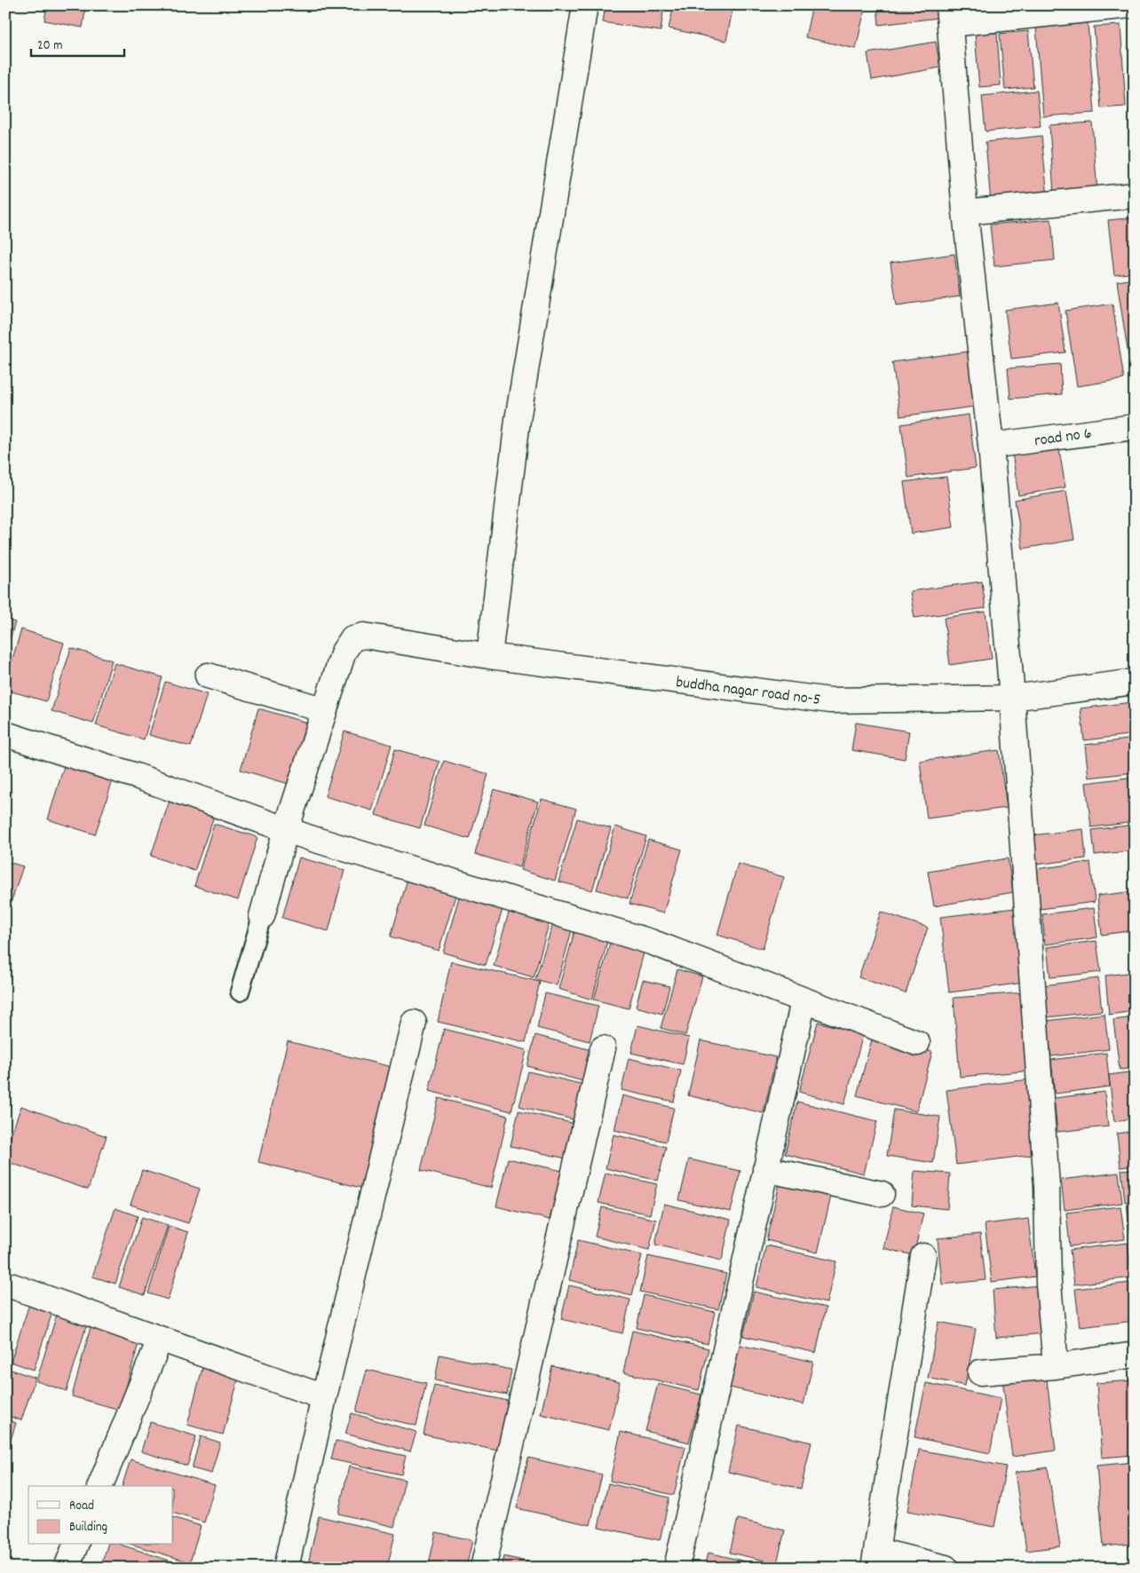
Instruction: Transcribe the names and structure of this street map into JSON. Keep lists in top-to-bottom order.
{
  "streets": {
    "street": ["road no 6", "buddha nagar road no-5"]
  },
  "legend": ["Road", "Building"],
  "scale_bar": "20 m"
}
